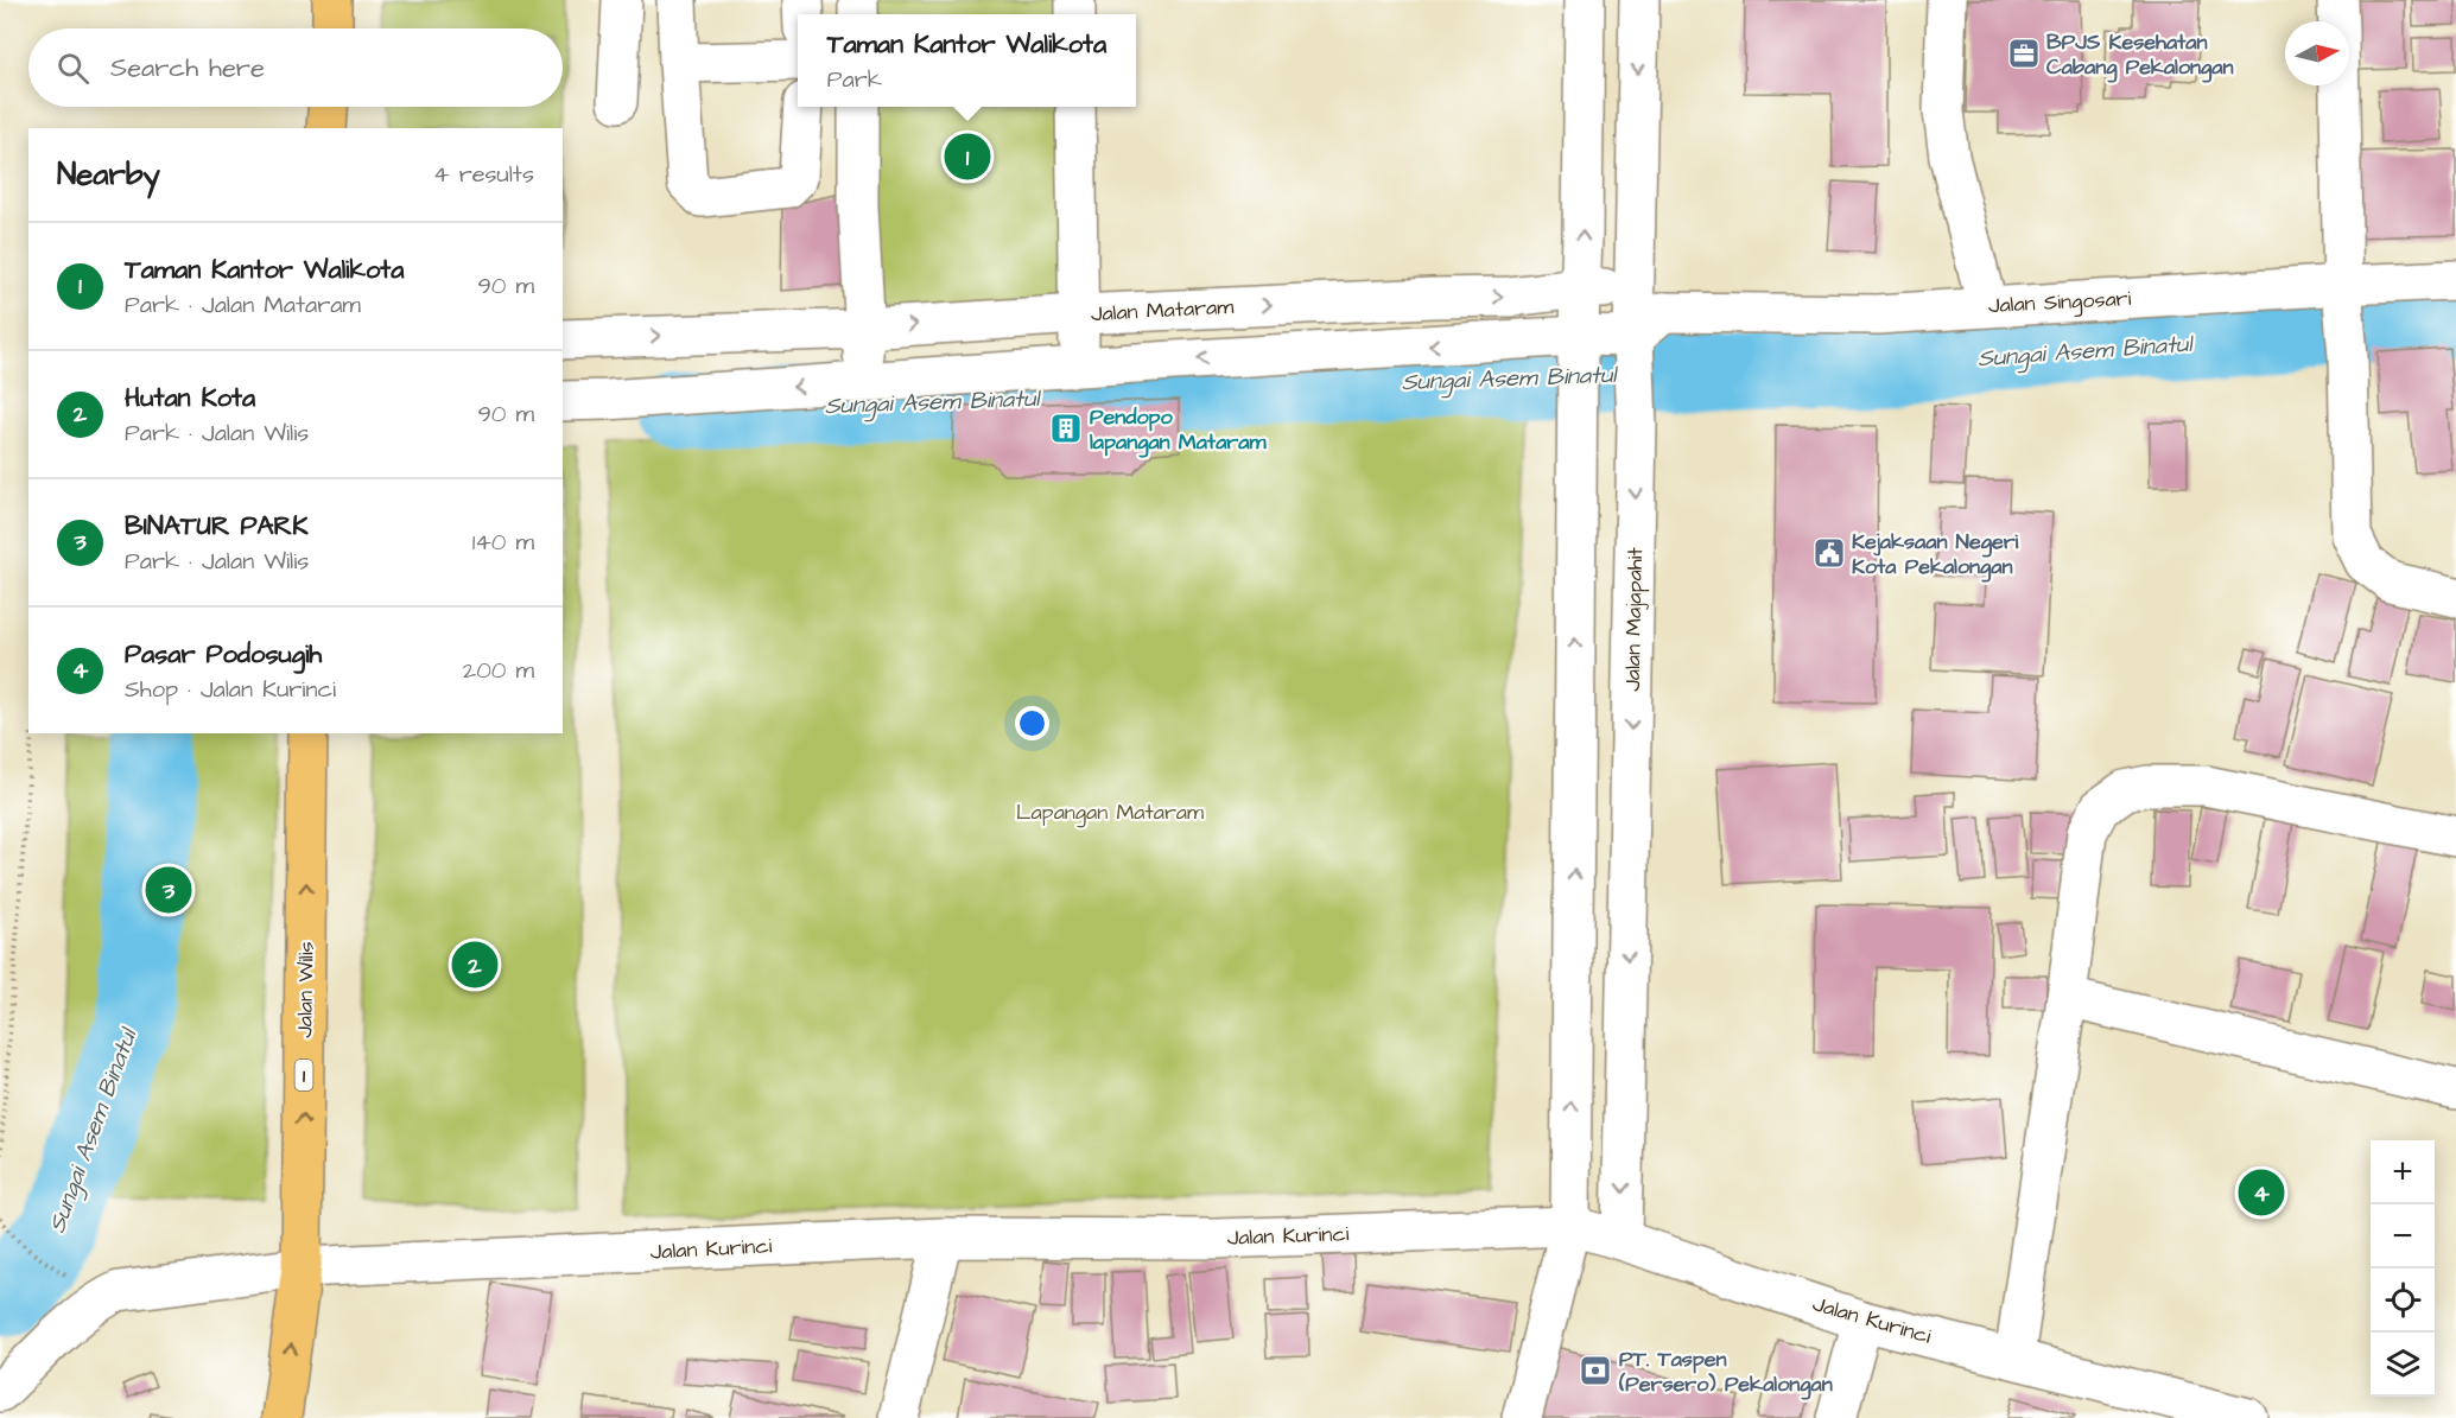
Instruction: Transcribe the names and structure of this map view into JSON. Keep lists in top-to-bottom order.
{
  "streets": {
    "highway": ["Jalan Wilis", "1"],
    "street": [
      "Jalan Singosari",
      "Jalan Mataram",
      "Jalan Majapahit",
      "Jalan Kurinci"
    ]
  },
  "crossings": [
    ["Jalan Singosari", "Jalan Mataram"],
    ["Jalan Singosari", "Jalan Majapahit"],
    ["Jalan Mataram", "Jalan Majapahit"],
    ["Jalan Majapahit", "Jalan Kurinci"],
    ["Jalan Wilis", "Jalan Kurinci"]
  ],
  "one_way": ["Jalan Wilis"],
  "water": ["Sungai Asem Binatul"],
  "parks": ["Lapangan Mataram"],
  "places": {
    "office": ["BPJS Kesehatan Cabang Pekalongan"],
    "building": ["Pendopo lapangan Mataram"],
    "public building": ["Kejaksaan Negeri Kota Pekalongan"],
    "bank": ["PT. Taspen (Persero) Pekalongan"]
  },
  "north": "right",
  "page": {
    "popup": ["Taman Kantor Walikota", "Park"],
    "search": "Search here",
    "heading": ["Nearby", "4 results"],
    "pins": [
      "1",
      "3",
      "2",
      "4"
    ],
    "list": [
      {
        "mark": "1",
        "name": "Taman Kantor Walikota",
        "note": "Park · Jalan Mataram",
        "value": "90 m"
      },
      {
        "mark": "2",
        "name": "Hutan Kota",
        "note": "Park · Jalan Wilis",
        "value": "90 m"
      },
      {
        "mark": "3",
        "name": "BINATUR PARK",
        "note": "Park · Jalan Wilis",
        "value": "140 m"
      },
      {
        "mark": "4",
        "name": "Pasar Podosugih",
        "note": "Shop · Jalan Kurinci",
        "value": "200 m"
      }
    ],
    "map_buttons": ["+", "−"]
  }
}
